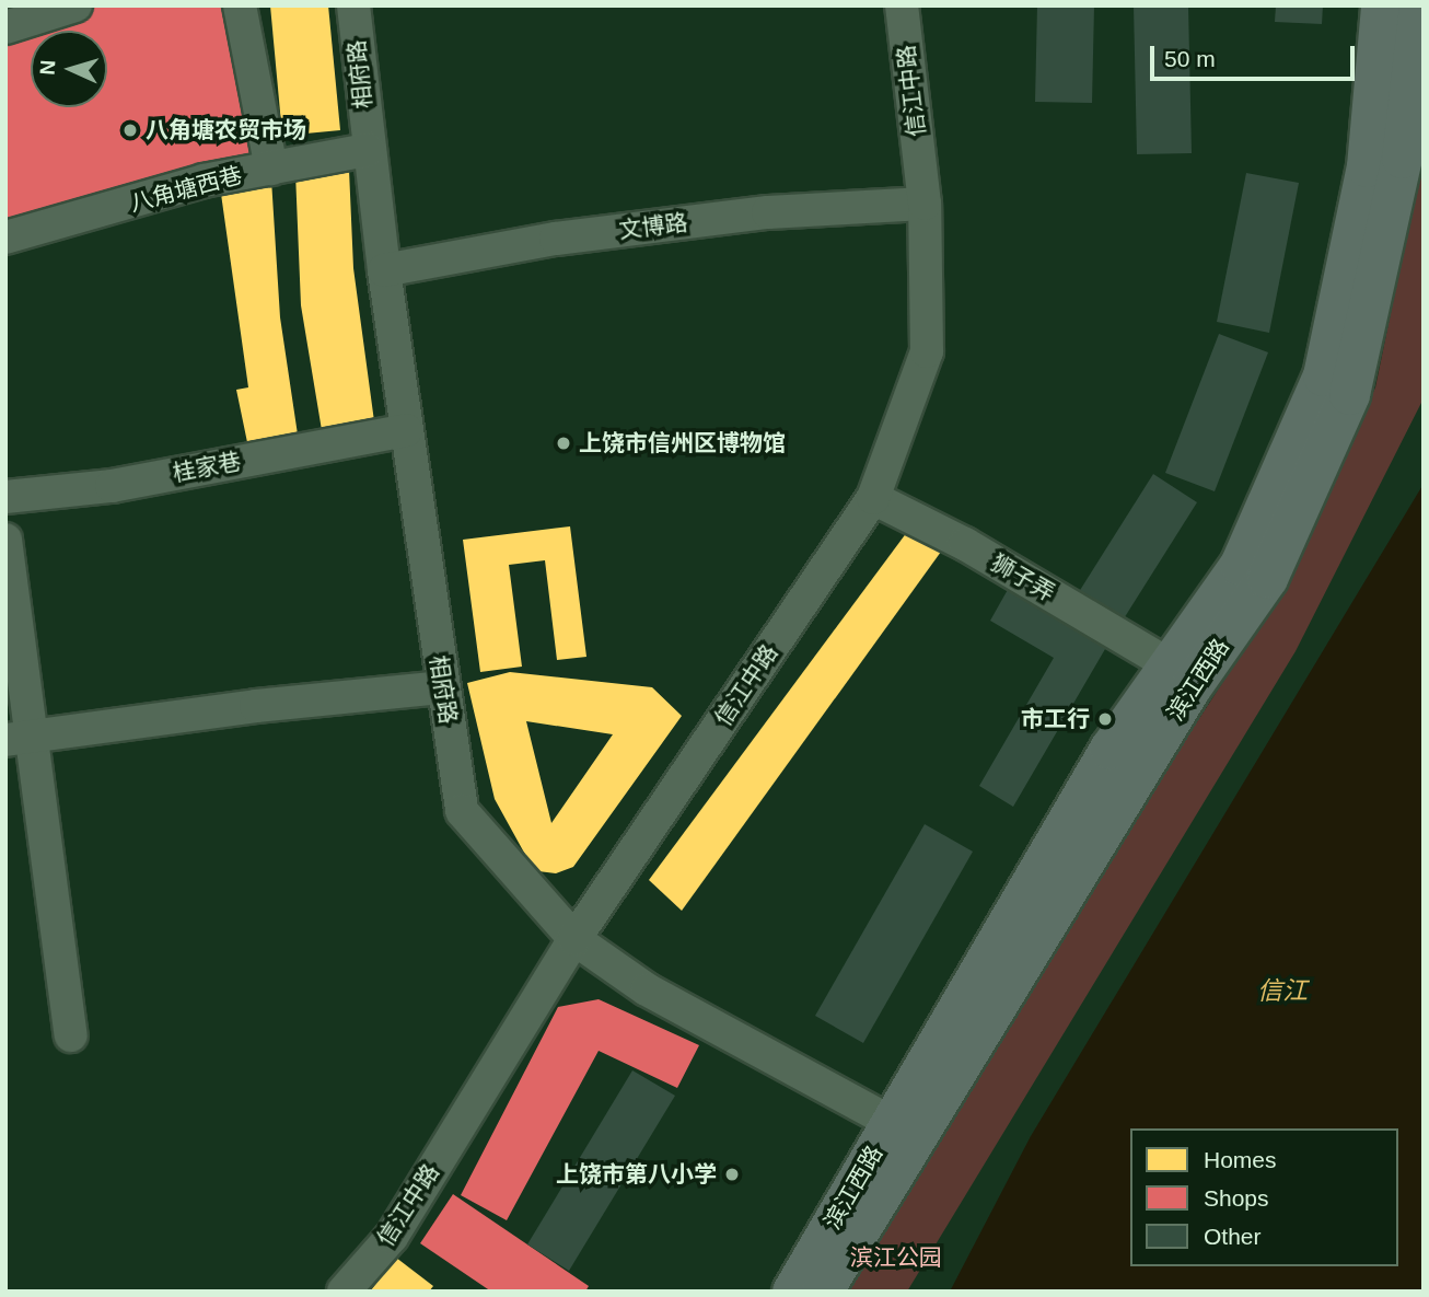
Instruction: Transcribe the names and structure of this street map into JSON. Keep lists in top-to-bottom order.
{
  "streets": {
    "main road": ["滨江西路"],
    "street": [
      "相府路",
      "信江中路",
      "八角塘西巷",
      "文博路",
      "桂家巷",
      "狮子弄"
    ]
  },
  "crossings": [
    ["相府路", "信江中路"],
    ["相府路", "八角塘西巷"],
    ["相府路", "文博路"],
    ["相府路", "桂家巷"],
    ["相府路", "滨江西路"],
    ["信江中路", "文博路"],
    ["信江中路", "狮子弄"],
    ["狮子弄", "滨江西路"]
  ],
  "water": ["信江"],
  "parks": ["滨江公园"],
  "places": [
    "八角塘农贸市场",
    "上饶市信州区博物馆",
    "市工行",
    "上饶市第八小学"
  ],
  "legend": ["Homes", "Shops", "Other"],
  "scale_bar": "50 m",
  "north": "left"
}
